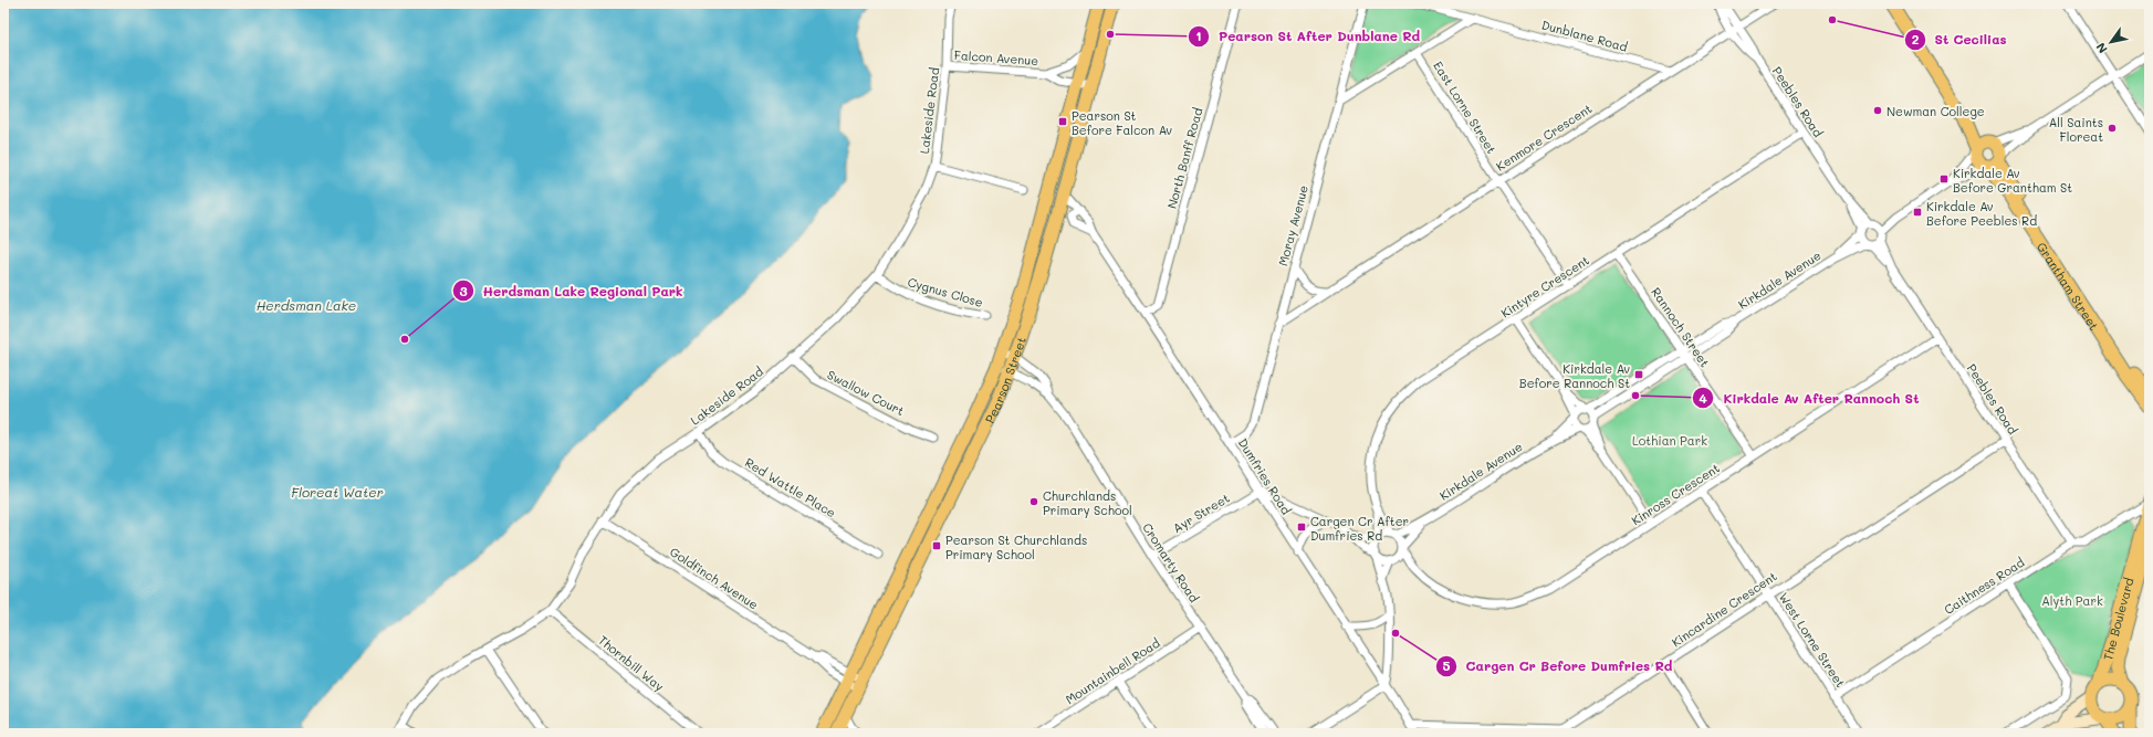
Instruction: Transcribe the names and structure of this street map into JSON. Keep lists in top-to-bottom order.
{
  "streets": {
    "main road": ["Grantham Street", "Pearson Street", "The Boulevard"],
    "street": [
      "Dunblane Road",
      "Falcon Avenue",
      "Peebles Road",
      "East Lorne Street",
      "Lakeside Road",
      "Kenmore Crescent",
      "North Banff Road",
      "Moray Avenue",
      "Kirkdale Avenue",
      "Kintyre Crescent",
      "Cygnus Close",
      "Rannoch Street",
      "Swallow Court",
      "Dumfries Road",
      "Red Wattle Place",
      "Kinross Crescent",
      "Ayr Street",
      "Cromarty Road",
      "Goldfinch Avenue",
      "Caithness Road",
      "Kincardine Crescent",
      "West Lorne Street",
      "Thornbill Way",
      "Mountainbell Road"
    ]
  },
  "crossings": [
    ["Dunblane Road", "Kenmore Crescent"],
    ["Falcon Avenue", "Lakeside Road"],
    ["Falcon Avenue", "Pearson Street"],
    ["Peebles Road", "Kenmore Crescent"],
    ["Peebles Road", "Kirkdale Avenue"],
    ["Peebles Road", "Kintyre Crescent"],
    ["Peebles Road", "Kinross Crescent"],
    ["Peebles Road", "Caithness Road"],
    ["Peebles Road", "Kincardine Crescent"],
    ["East Lorne Street", "Kenmore Crescent"],
    ["East Lorne Street", "Kintyre Crescent"],
    ["Lakeside Road", "Cygnus Close"],
    ["Lakeside Road", "Swallow Court"],
    ["Lakeside Road", "Red Wattle Place"],
    ["Lakeside Road", "Goldfinch Avenue"],
    ["Lakeside Road", "Thornbill Way"],
    ["Kenmore Crescent", "Moray Avenue"],
    ["North Banff Road", "Dumfries Road"],
    ["Moray Avenue", "Dumfries Road"],
    ["Kirkdale Avenue", "Kintyre Crescent"],
    ["Kirkdale Avenue", "Rannoch Street"],
    ["Kirkdale Avenue", "Kinross Crescent"],
    ["Kintyre Crescent", "Rannoch Street"],
    ["Kintyre Crescent", "Kinross Crescent"],
    ["Rannoch Street", "Kinross Crescent"],
    ["Pearson Street", "Dumfries Road"],
    ["Pearson Street", "Cromarty Road"],
    ["Pearson Street", "Goldfinch Avenue"],
    ["Dumfries Road", "Ayr Street"],
    ["Dumfries Road", "Kincardine Crescent"],
    ["Kinross Crescent", "West Lorne Street"],
    ["Ayr Street", "Cromarty Road"],
    ["Cromarty Road", "Mountainbell Road"],
    ["Caithness Road", "The Boulevard"],
    ["Caithness Road", "West Lorne Street"],
    ["Kincardine Crescent", "West Lorne Street"]
  ],
  "water": ["Herdsman Lake", "Floreat Water"],
  "parks": ["Lothian Park", "Alyth Park"],
  "places": {
    "other": [
      "St Cecilias",
      "Pearson St After Dunblane Rd",
      "Newman College",
      "All Saints Floreat",
      "Herdsman Lake Regional Park",
      "Kirkdale Av After Rannoch St",
      "Churchlands Primary School",
      "Cargen Cr Before Dumfries Rd"
    ],
    "transit": [
      "Pearson St Before Falcon Av",
      "Kirkdale Av Before Grantham St",
      "Kirkdale Av Before Peebles Rd",
      "Kirkdale Av Before Rannoch St",
      "Cargen Cr After Dumfries Rd",
      "Pearson St Churchlands Primary School"
    ]
  },
  "north": "bottom left"
}
